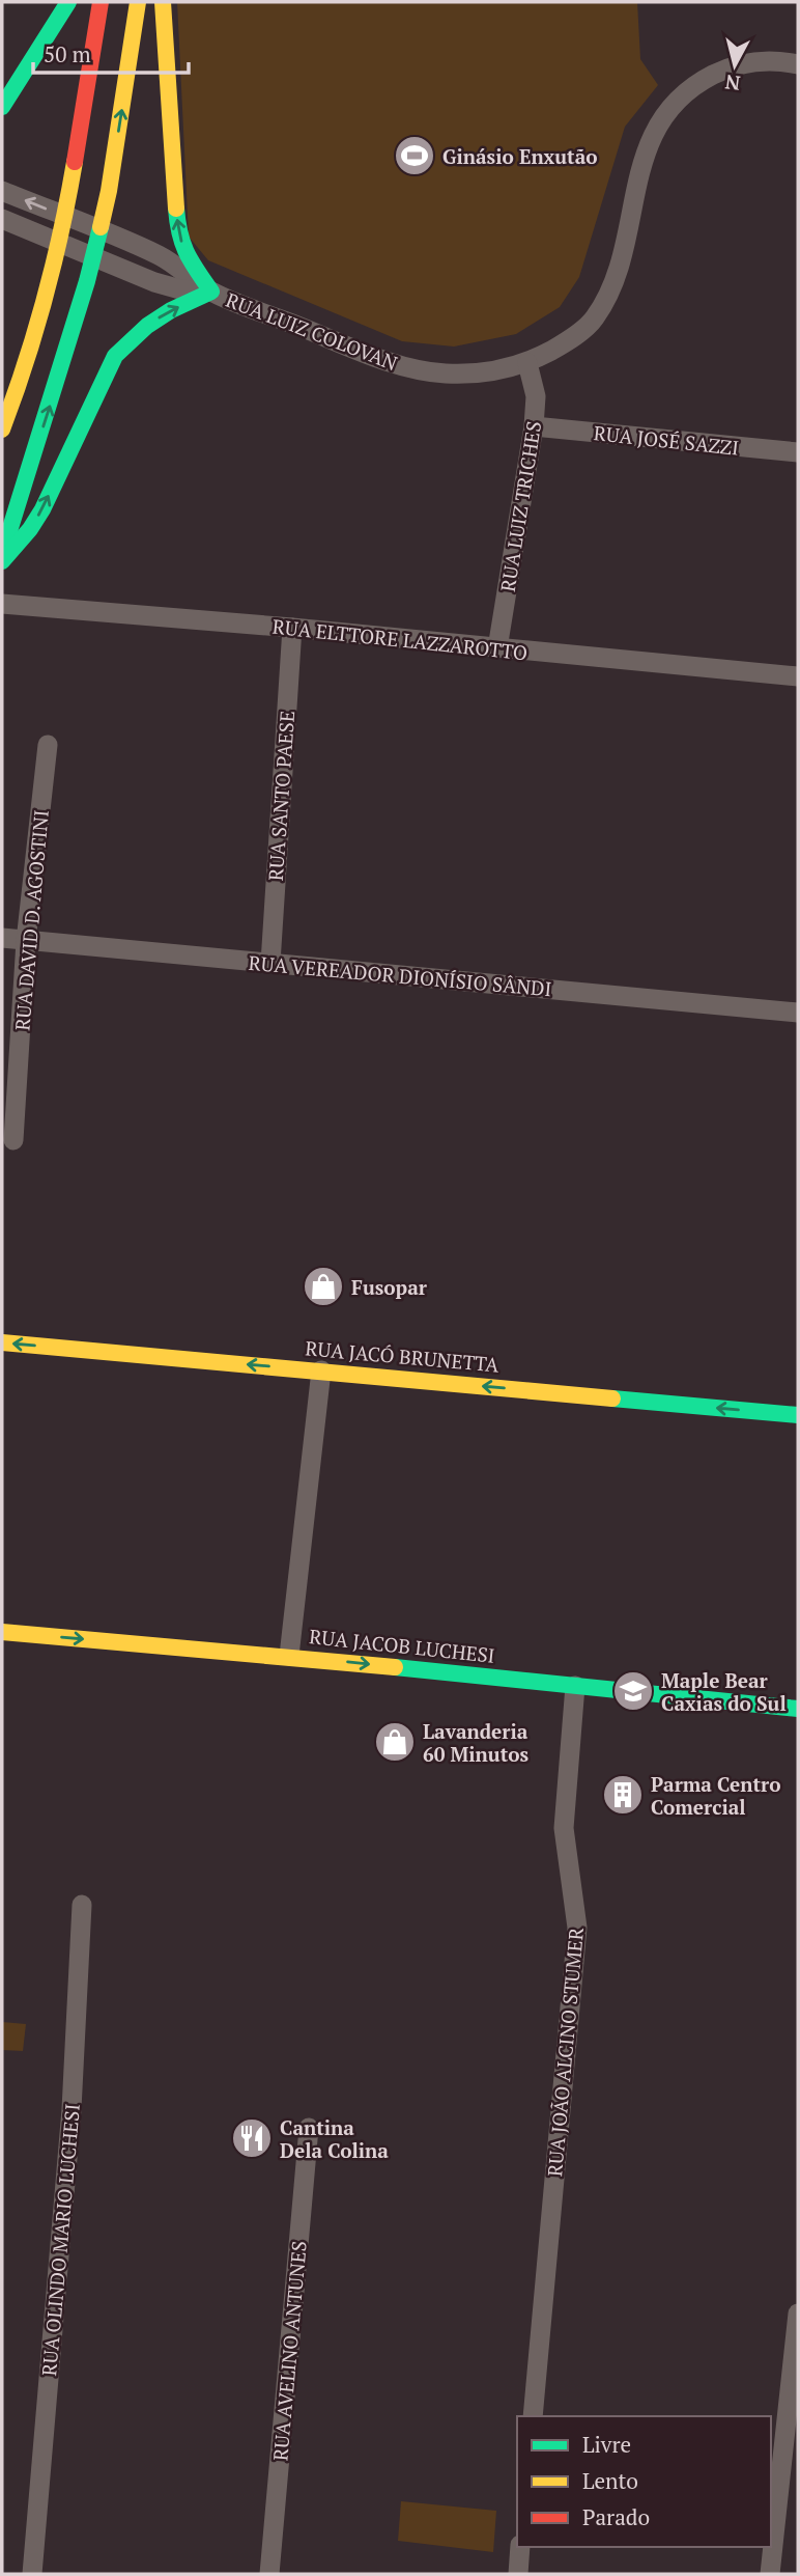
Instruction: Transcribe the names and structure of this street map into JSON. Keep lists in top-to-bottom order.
{
  "streets": {
    "main road": ["RUA JACÓ BRUNETTA", "RUA JACOB LUCHESI"],
    "street": [
      "RUA LUIZ COLOVAN",
      "RUA JOSÉ SAZZI",
      "RUA LUIZ TRICHES",
      "RUA ELTTORE LAZZAROTTO",
      "RUA SANTO PAESE",
      "RUA DAVID D. AGOSTINI",
      "RUA VEREADOR DIONÍSIO SÂNDI",
      "RUA JOÃO ALCINO STUMER",
      "RUA OLINDO MARIO LUCHESI",
      "RUA AVELINO ANTUNES"
    ]
  },
  "crossings": [
    ["RUA LUIZ COLOVAN", "RUA LUIZ TRICHES"],
    ["RUA JOSÉ SAZZI", "RUA LUIZ TRICHES"],
    ["RUA LUIZ TRICHES", "RUA ELTTORE LAZZAROTTO"],
    ["RUA ELTTORE LAZZAROTTO", "RUA SANTO PAESE"],
    ["RUA SANTO PAESE", "RUA VEREADOR DIONÍSIO SÂNDI"],
    ["RUA DAVID D. AGOSTINI", "RUA VEREADOR DIONÍSIO SÂNDI"],
    ["RUA JACOB LUCHESI", "RUA JOÃO ALCINO STUMER"]
  ],
  "one_way": ["RUA JACÓ BRUNETTA", "RUA JACOB LUCHESI"],
  "places": {
    "sports": ["Ginásio Enxutão"],
    "shop": ["Fusopar", "Lavanderia 60 Minutos"],
    "school or university": ["Maple Bear Caxias do Sul"],
    "building": ["Parma Centro Comercial"],
    "restaurant": ["Cantina Dela Colina"]
  },
  "legend": ["Livre", "Lento", "Parado"],
  "scale_bar": "50 m",
  "north": "bottom"
}
